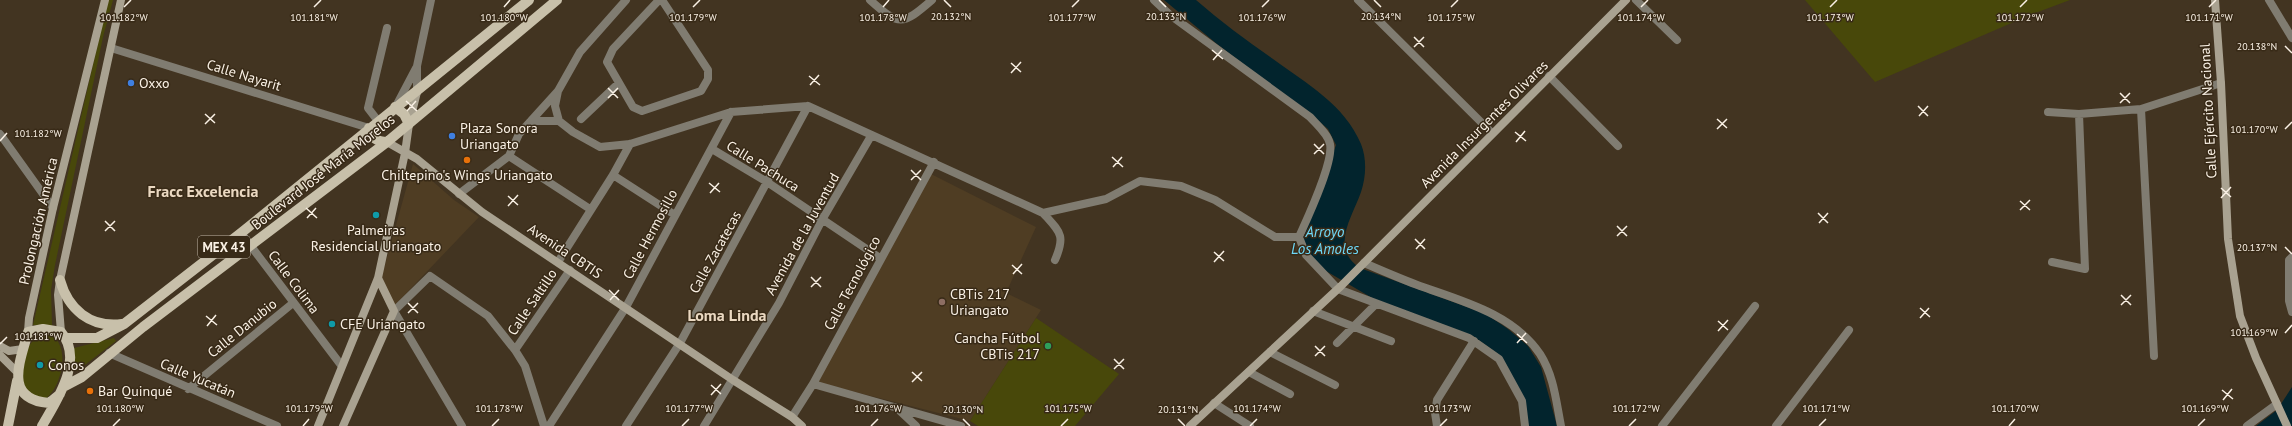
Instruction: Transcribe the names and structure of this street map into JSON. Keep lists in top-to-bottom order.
{
  "streets": {
    "main road": ["Boulevard José María Morelos", "MEX 43"],
    "street": [
      "Calle Nayarit",
      "Calle Ejército Nacional",
      "Avenida Insurgentes Olivares",
      "Calle Pachuca",
      "Prolongación América",
      "Calle Hermosillo",
      "Avenida de la Juventud",
      "Avenida CBTIS",
      "Calle Zacatecas",
      "Calle Colima",
      "Calle Tecnológico",
      "Calle Saltillo",
      "Calle Danubio",
      "Calle Yucatán"
    ]
  },
  "crossings": [
    ["Calle Nayarit", "Boulevard José María Morelos"],
    ["Calle Pachuca", "Calle Hermosillo"],
    ["Calle Pachuca", "Avenida de la Juventud"],
    ["Calle Pachuca", "Calle Zacatecas"],
    ["Calle Pachuca", "Calle Tecnológico"],
    ["Boulevard José María Morelos", "Prolongación América"],
    ["Boulevard José María Morelos", "MEX 43"],
    ["Boulevard José María Morelos", "Avenida CBTIS"],
    ["Boulevard José María Morelos", "Calle Colima"],
    ["Boulevard José María Morelos", "Calle Yucatán"],
    ["Prolongación América", "MEX 43"],
    ["Calle Hermosillo", "Avenida CBTIS"],
    ["Avenida de la Juventud", "Avenida CBTIS"],
    ["Avenida CBTIS", "Calle Zacatecas"],
    ["Avenida CBTIS", "Calle Tecnológico"],
    ["Avenida CBTIS", "Calle Saltillo"],
    ["Calle Colima", "Calle Danubio"],
    ["Calle Danubio", "Calle Yucatán"]
  ],
  "districts": ["Fracc Excelencia", "Loma Linda"],
  "water": ["Arroyo Los Amoles"],
  "places": [
    "Oxxo",
    "Plaza Sonora Uriangato",
    "Chiltepino's Wings Uriangato",
    "Palmeiras Residencial Uriangato",
    "CBTis 217 Uriangato",
    "CFE Uriangato",
    "Cancha Fútbol CBTis 217",
    "Conos",
    "Bar Quinqué"
  ],
  "coordinates": [
    "20.133°N",
    "20.134°N",
    "20.132°N",
    "101.181°W",
    "101.180°W",
    "101.179°W",
    "101.178°W",
    "101.175°W",
    "101.174°W",
    "101.173°W",
    "101.172°W",
    "101.182°W",
    "101.177°W",
    "101.176°W",
    "101.171°W",
    "20.138°N",
    "101.170°W",
    "20.137°N",
    "101.169°W",
    "20.130°N",
    "20.131°N"
  ]
}
